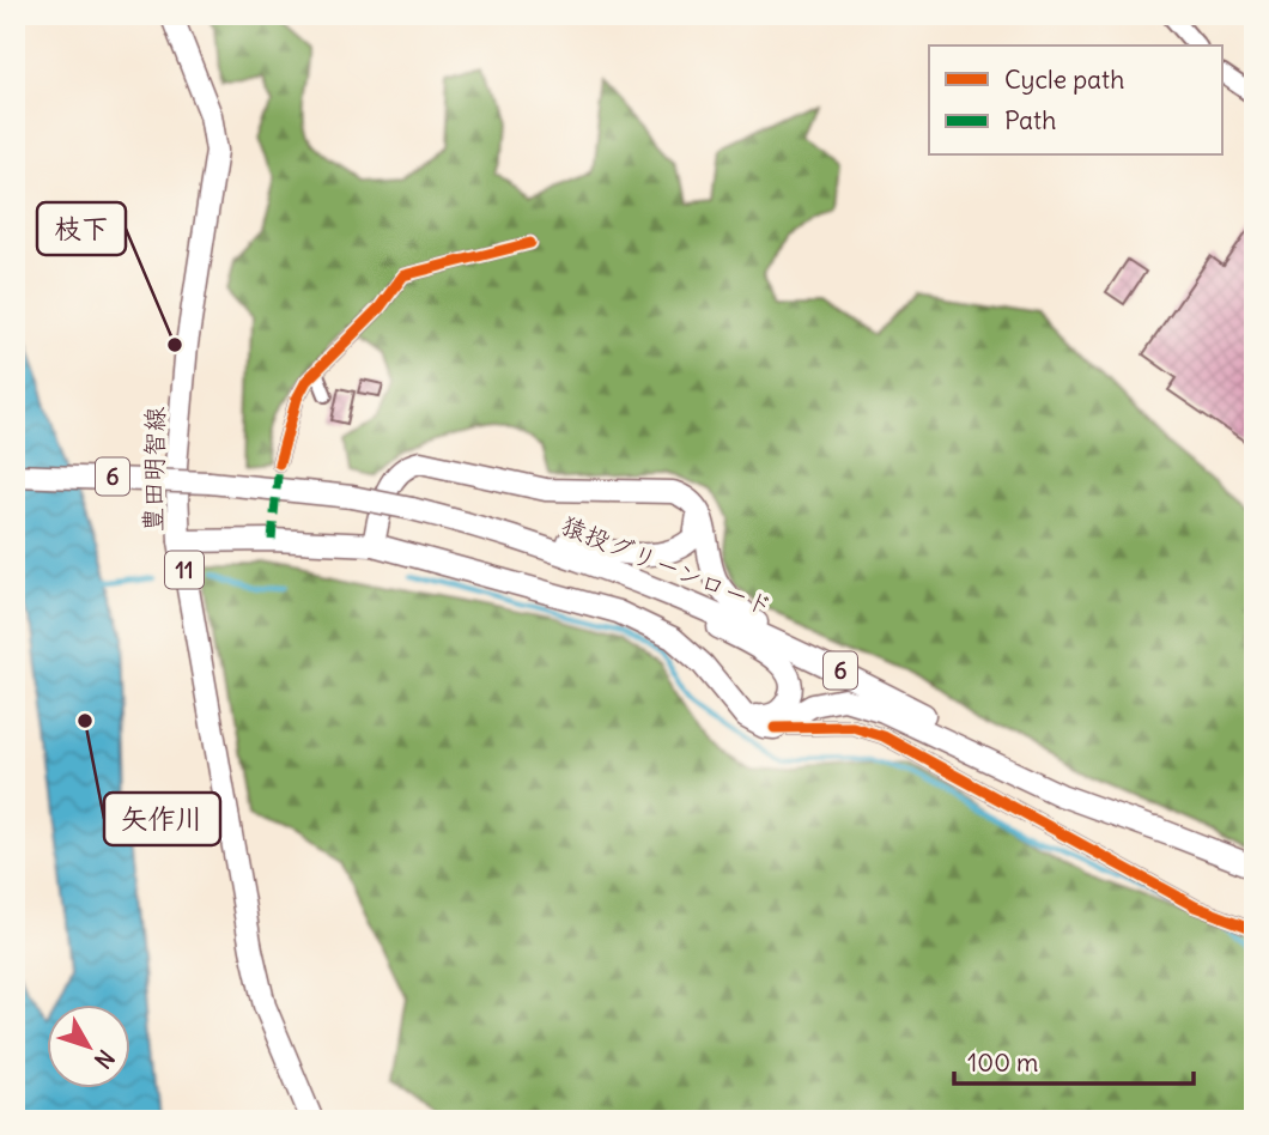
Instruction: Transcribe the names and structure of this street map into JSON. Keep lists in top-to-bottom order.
{
  "streets": {
    "main road": [
      "豊田明智線",
      "6",
      "猿投グリーンロード",
      "11"
    ]
  },
  "places": ["枝下", "矢作川"],
  "legend": ["Cycle path", "Path"],
  "scale_bar": "100 m",
  "north": "bottom right"
}
